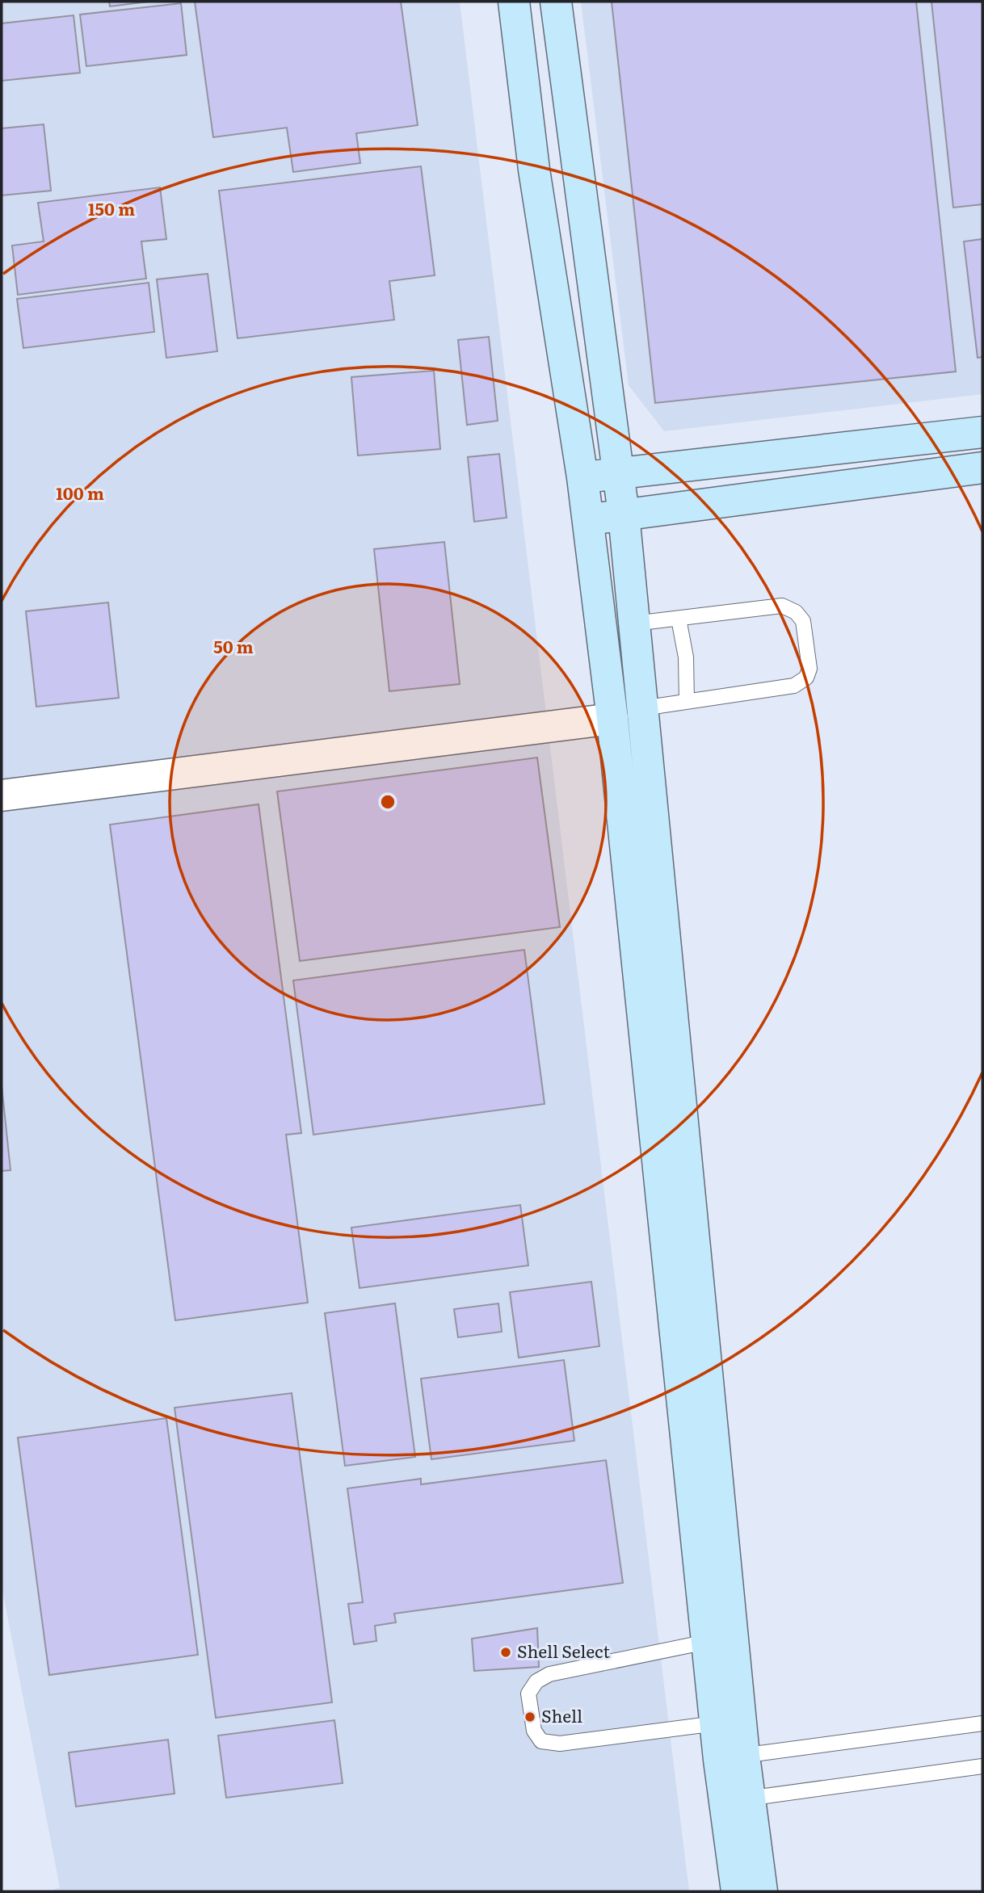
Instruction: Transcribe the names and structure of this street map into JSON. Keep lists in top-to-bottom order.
{
  "places": ["Shell Select", "Shell"],
  "rings": ["150 m", "100 m", "50 m"]
}
